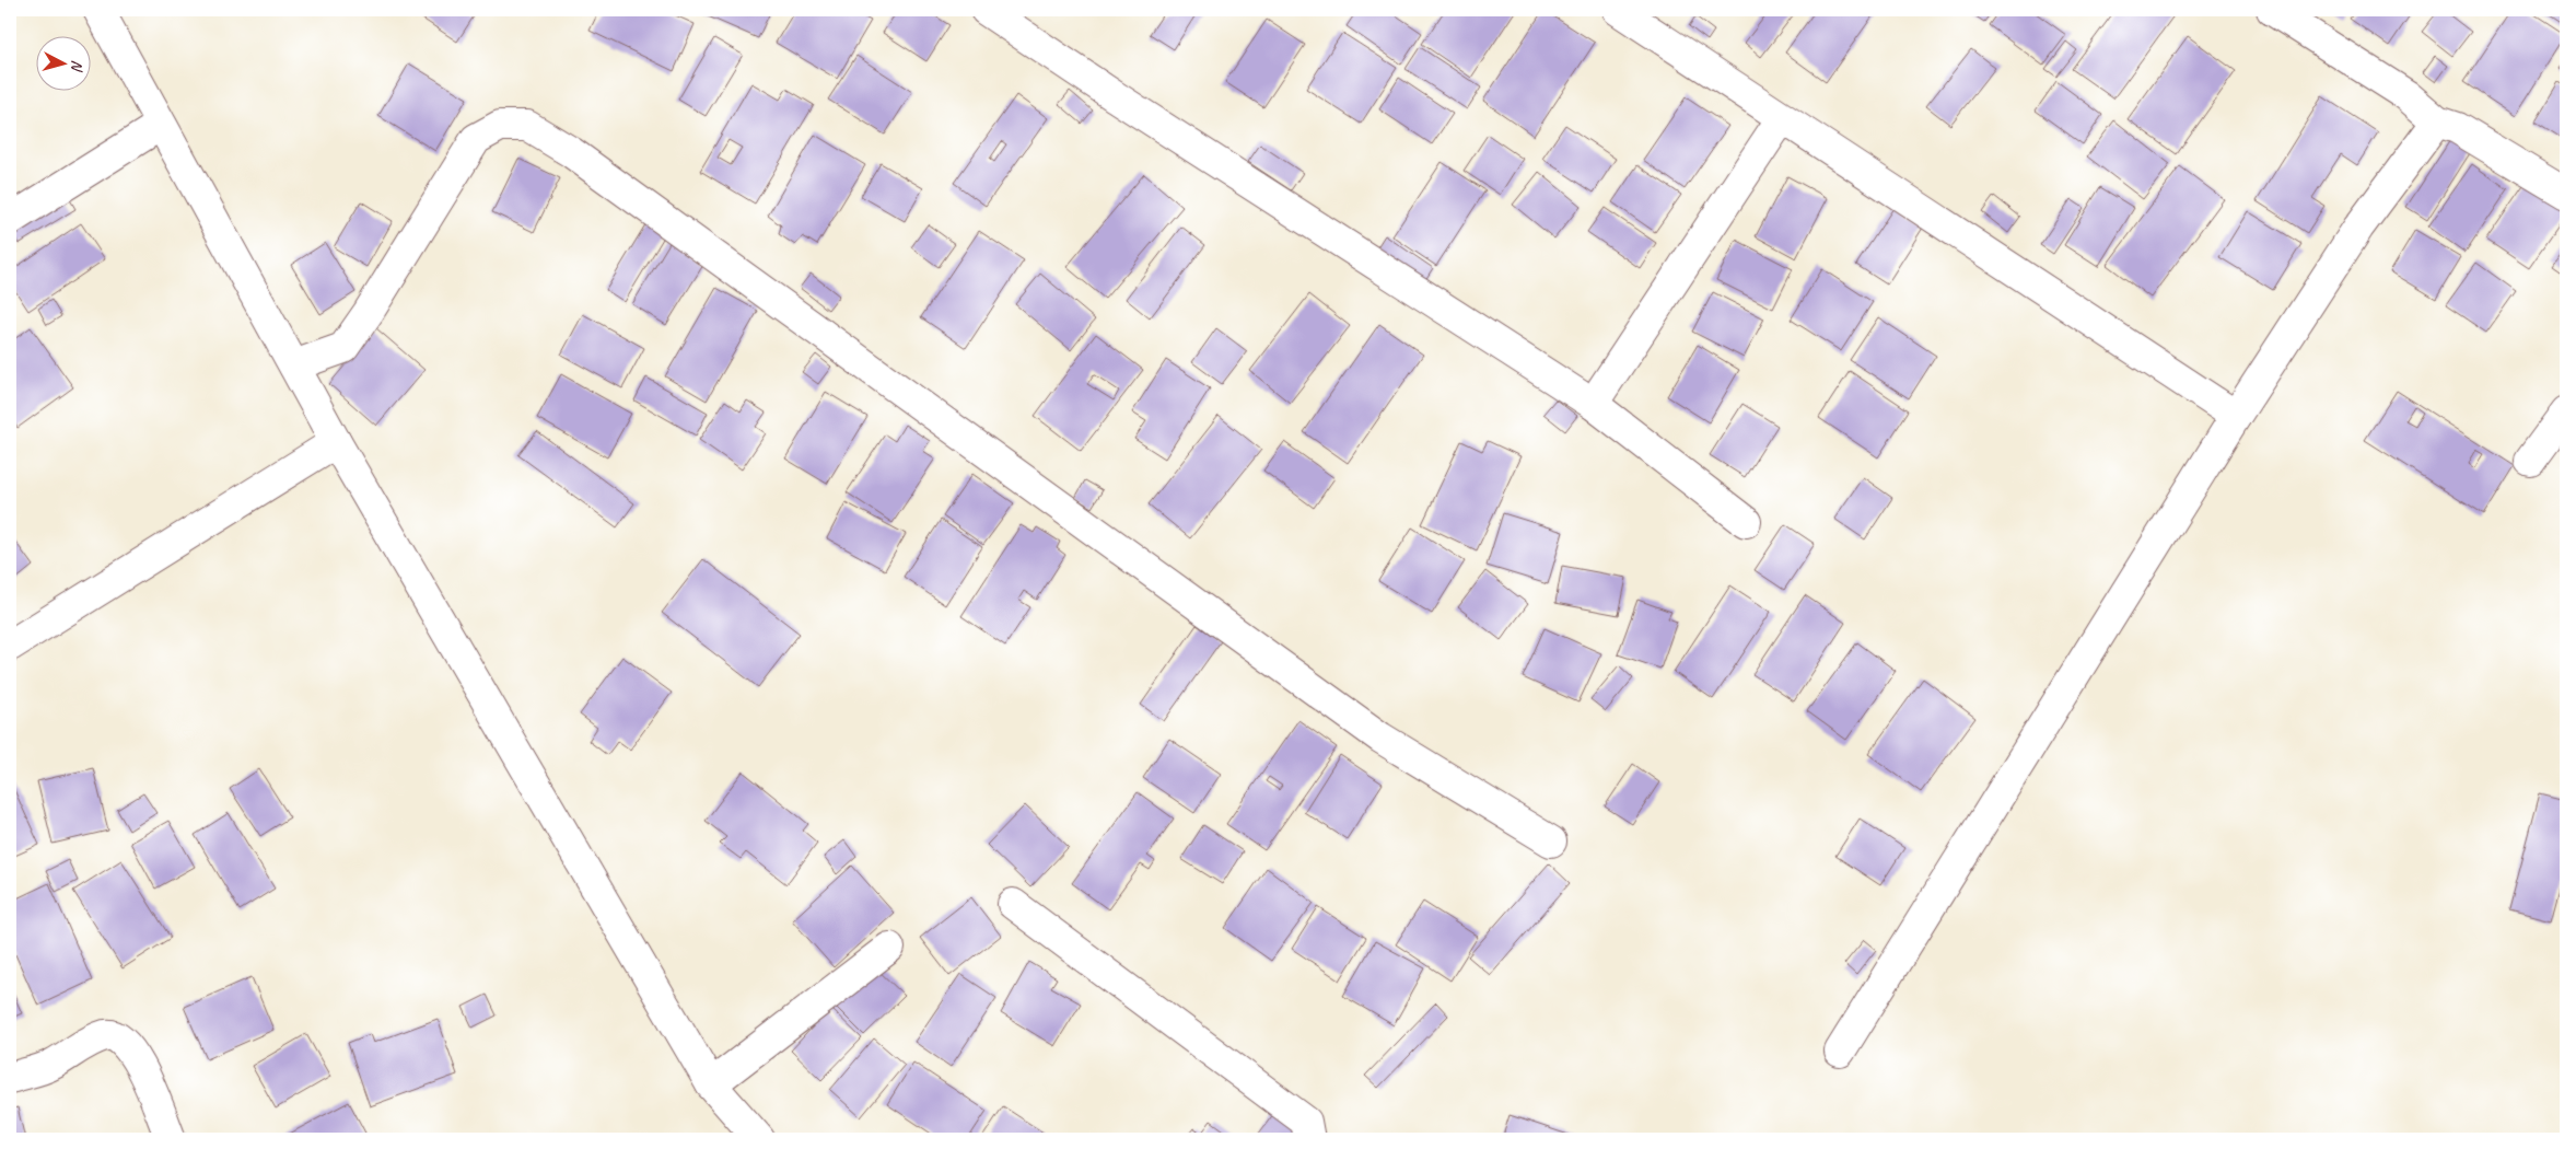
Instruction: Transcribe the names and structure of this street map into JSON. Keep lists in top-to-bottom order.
{
  "north": "right"
}
